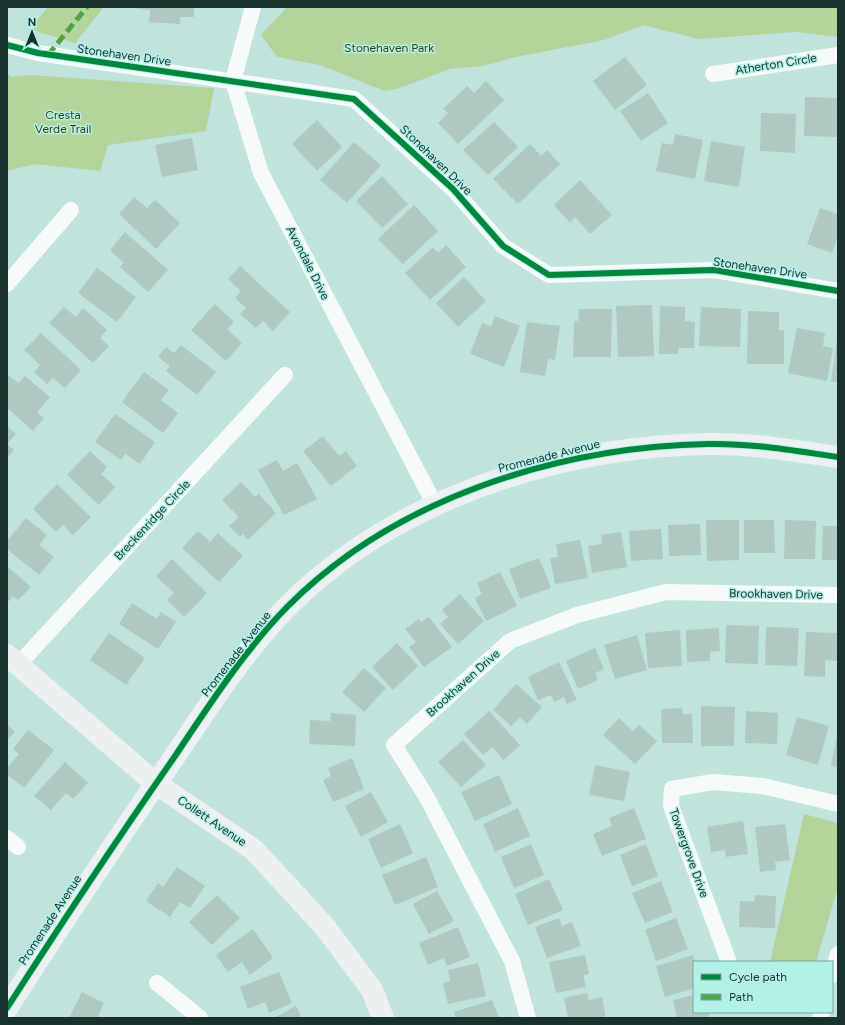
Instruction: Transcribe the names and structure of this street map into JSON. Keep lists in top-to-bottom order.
{
  "streets": {
    "main road": ["Promenade Avenue", "Collett Avenue"],
    "street": [
      "Stonehaven Drive",
      "Atherton Circle",
      "Avondale Drive",
      "Breckenridge Circle",
      "Brookhaven Drive",
      "Towergrove Drive"
    ]
  },
  "crossings": [
    ["Stonehaven Drive", "Avondale Drive"],
    ["Avondale Drive", "Promenade Avenue"],
    ["Promenade Avenue", "Collett Avenue"],
    ["Breckenridge Circle", "Collett Avenue"]
  ],
  "parks": ["Stonehaven Park", "Cresta Verde Trail"],
  "legend": ["Cycle path", "Path"],
  "north": "top"
}
